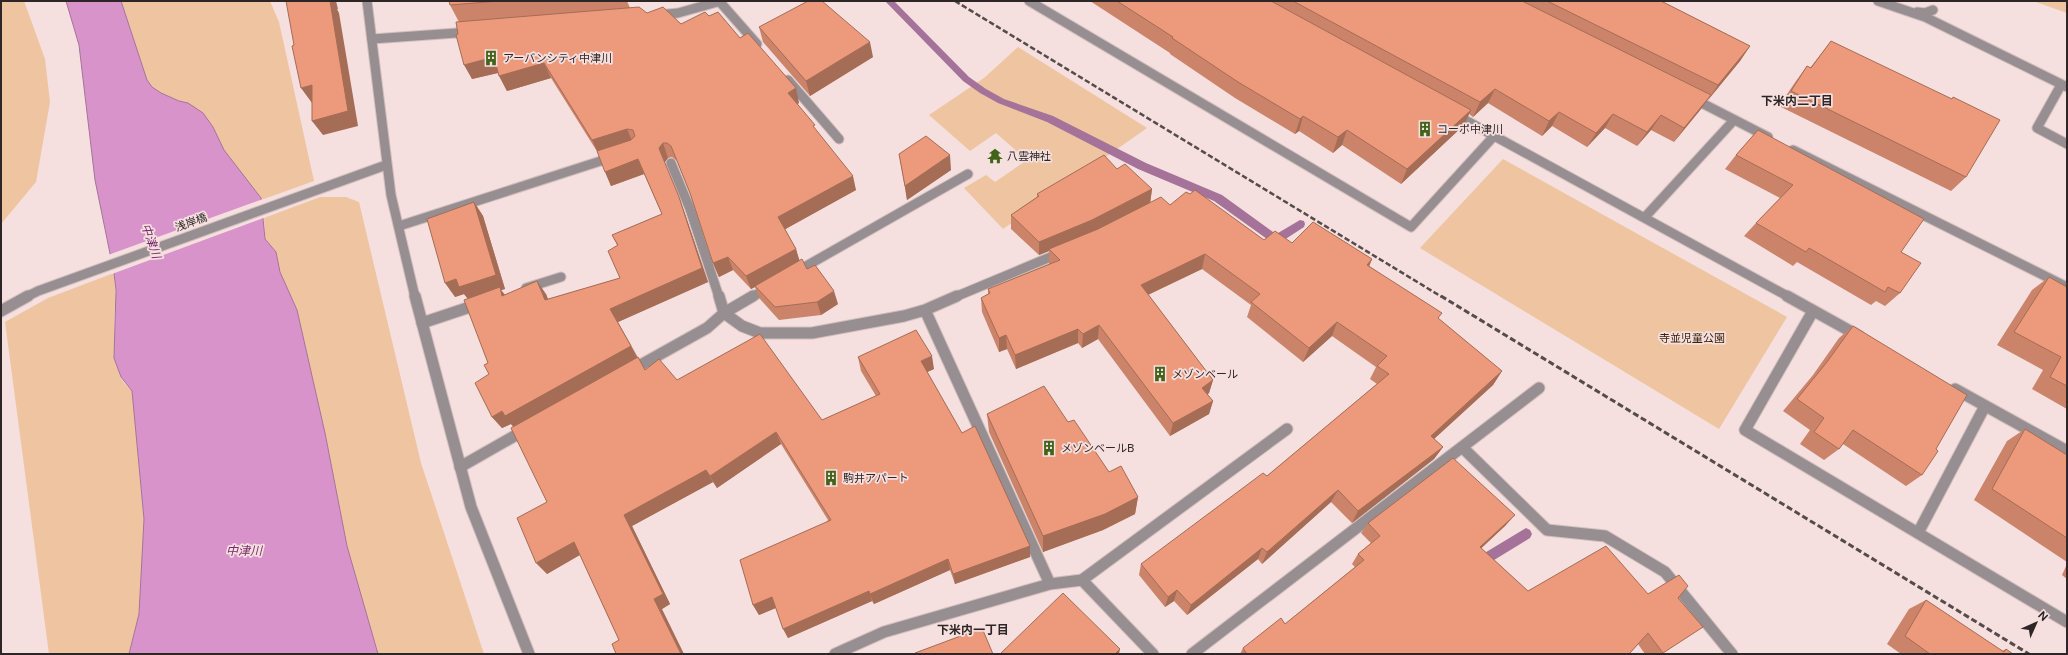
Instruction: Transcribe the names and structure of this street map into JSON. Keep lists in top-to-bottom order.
{
  "streets": {
    "street": ["浅岸橋"]
  },
  "districts": ["下米内二丁目", "下米内一丁目"],
  "water": ["中津川"],
  "parks": ["寺並児童公園"],
  "places": {
    "building": [
      "アーバンシティ中津川",
      "コーポ中津川",
      "メゾンベール",
      "メゾンベールB",
      "駒井アパート"
    ],
    "temple": ["八雲神社"]
  },
  "north": "top right"
}
